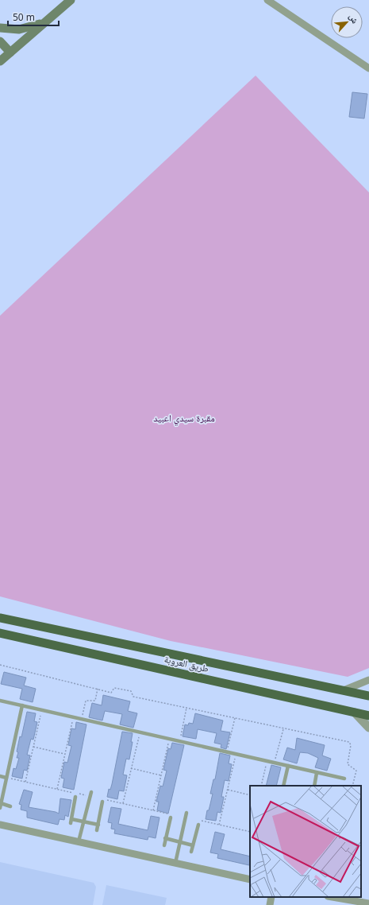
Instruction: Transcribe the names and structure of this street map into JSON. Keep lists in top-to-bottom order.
{
  "streets": {
    "highway": ["طريق العروبة"]
  },
  "parks": ["مقبرة سيدي اعبيد"],
  "scale_bar": "50 m",
  "north": "top right"
}
